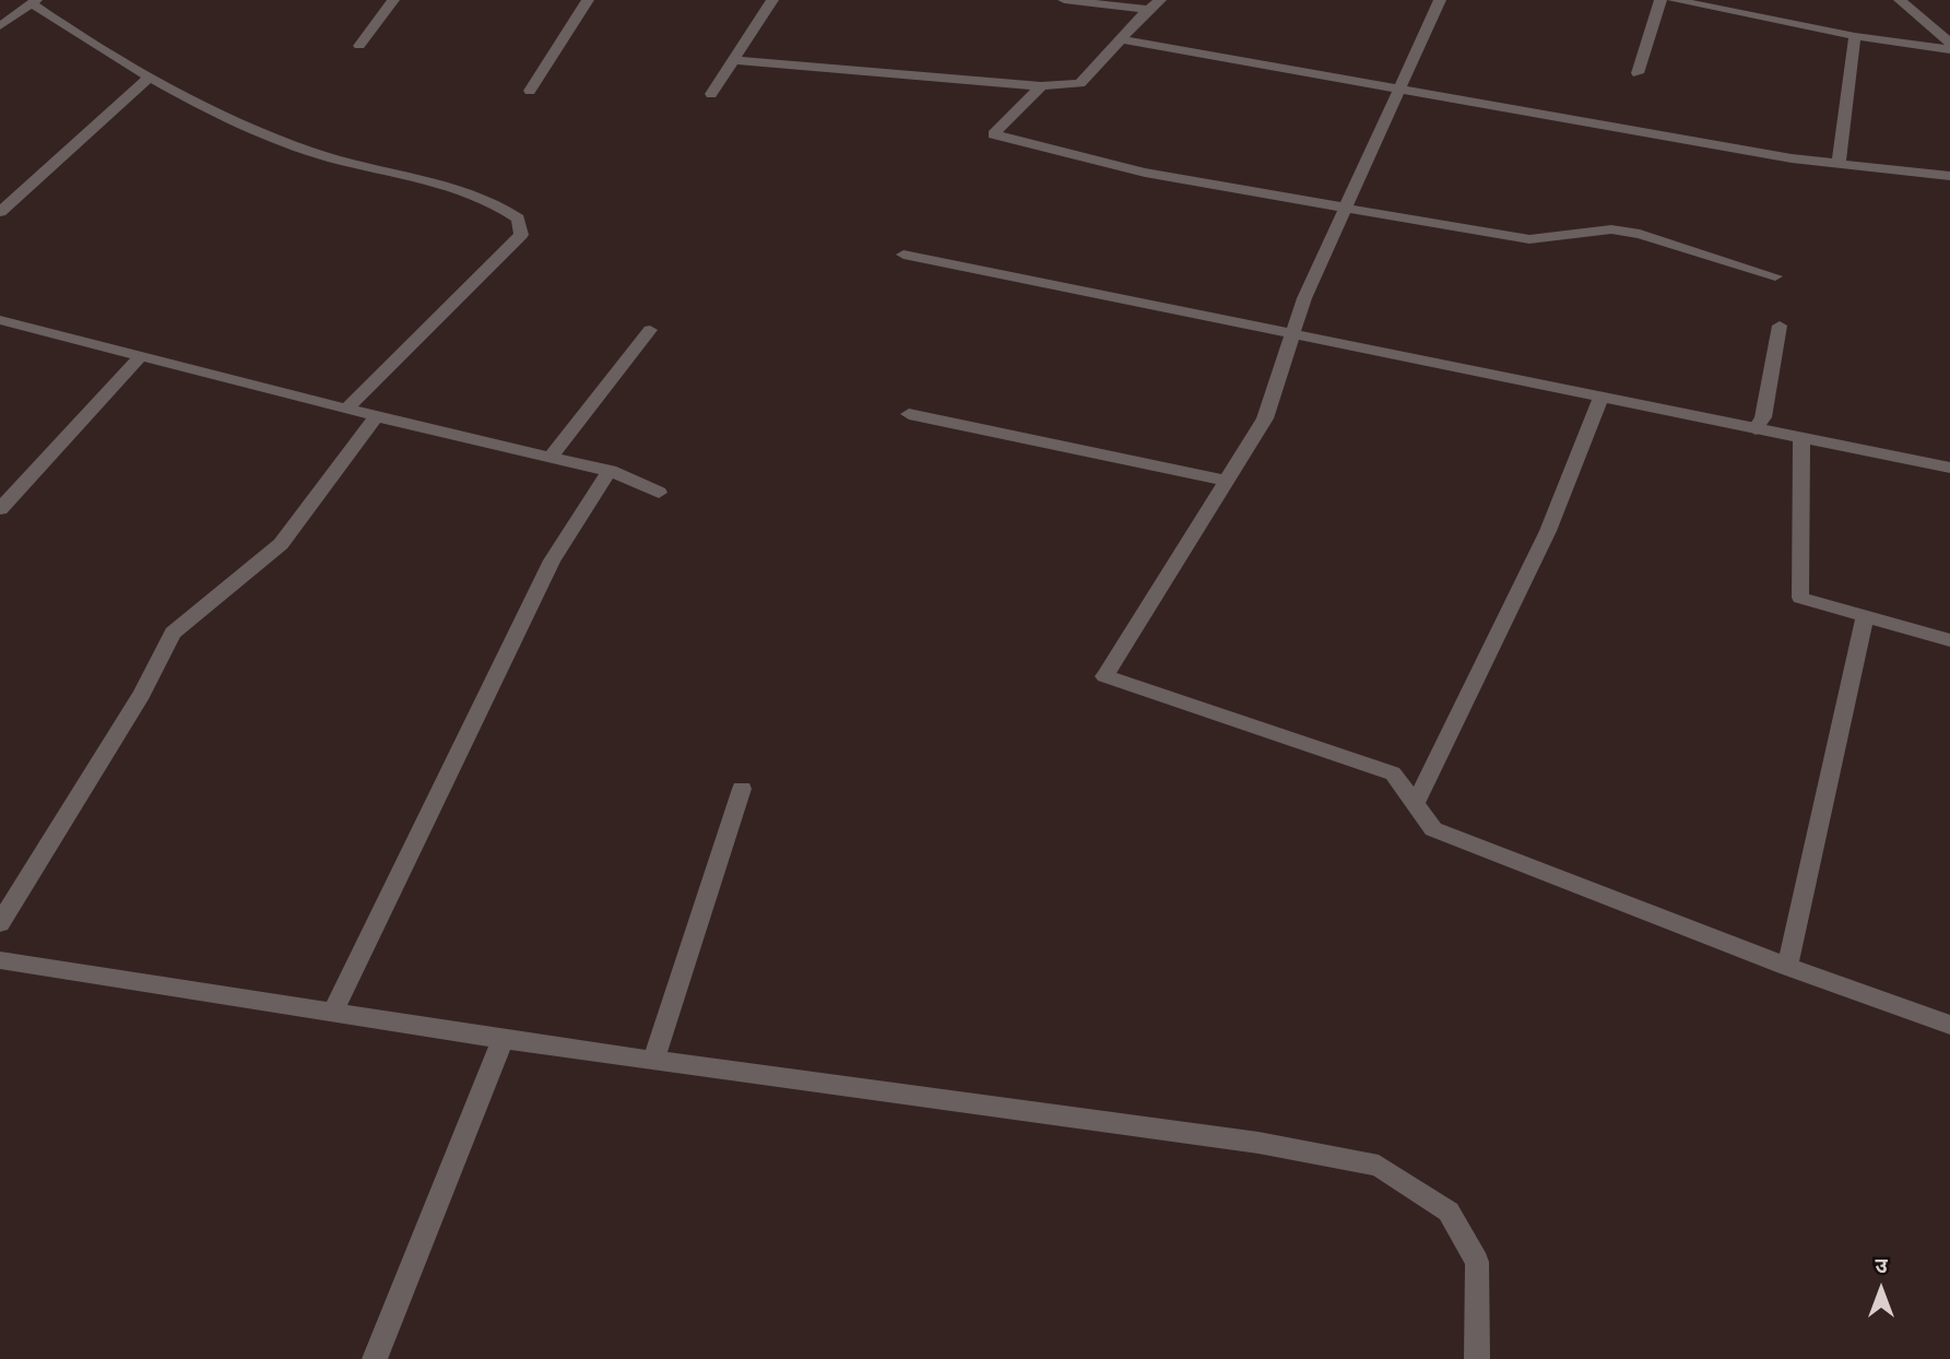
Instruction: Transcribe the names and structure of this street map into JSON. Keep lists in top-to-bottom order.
{
  "north": "top"
}
